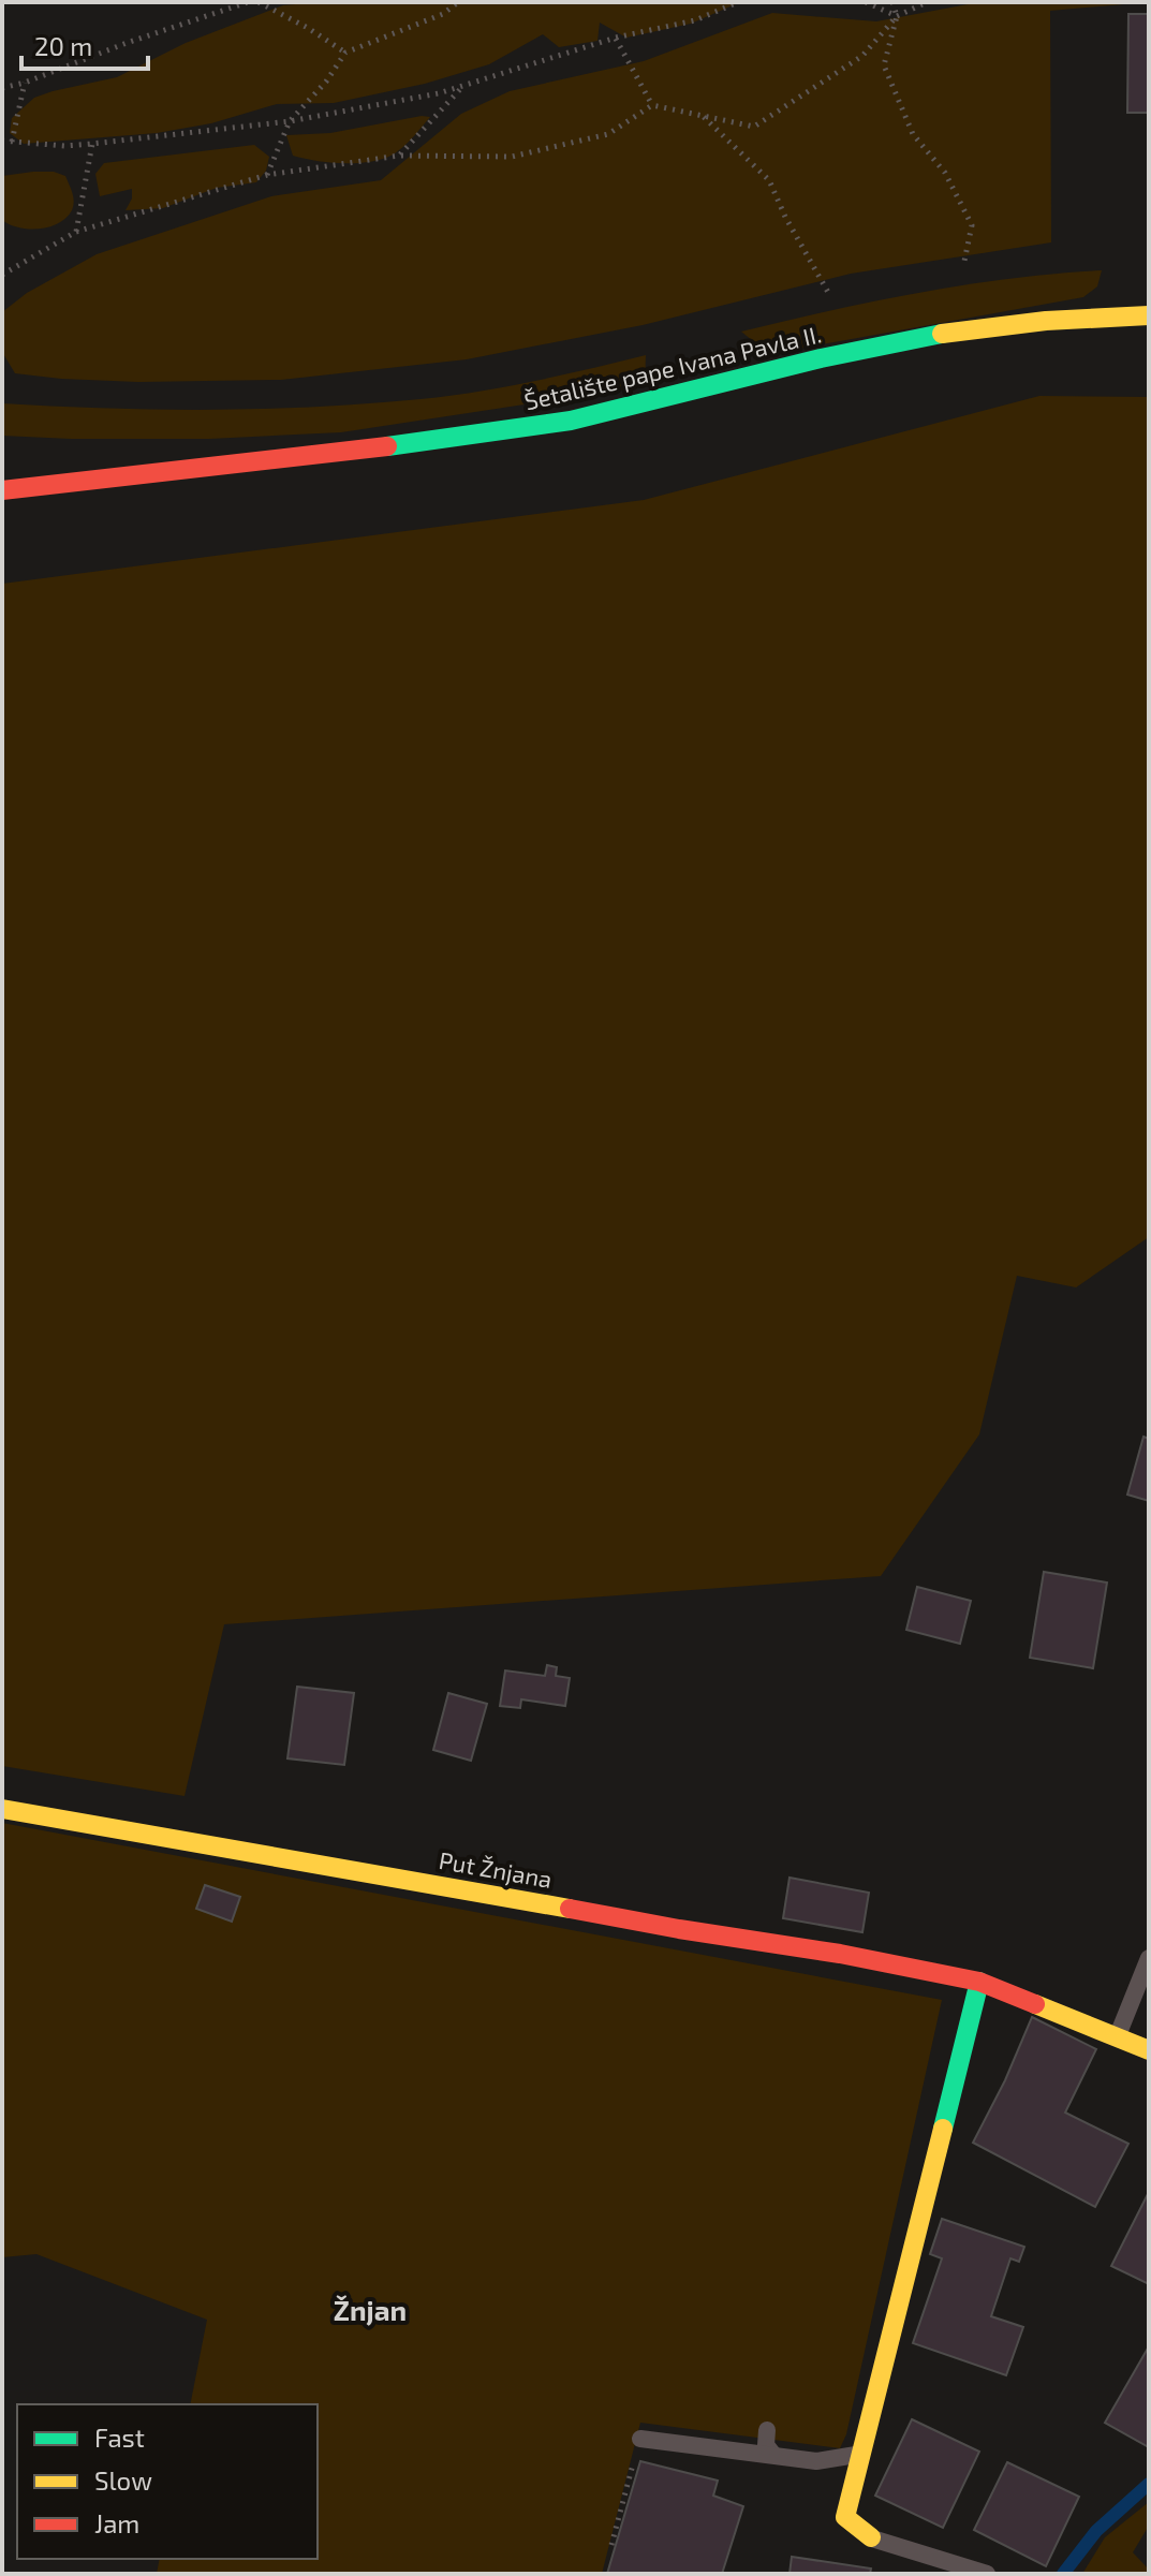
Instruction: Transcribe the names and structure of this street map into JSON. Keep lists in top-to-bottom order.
{
  "streets": {
    "street": ["Šetalište pape Ivana Pavla II.", "Put Žnjana"]
  },
  "districts": ["Žnjan"],
  "legend": ["Fast", "Slow", "Jam"],
  "scale_bar": "20 m"
}
